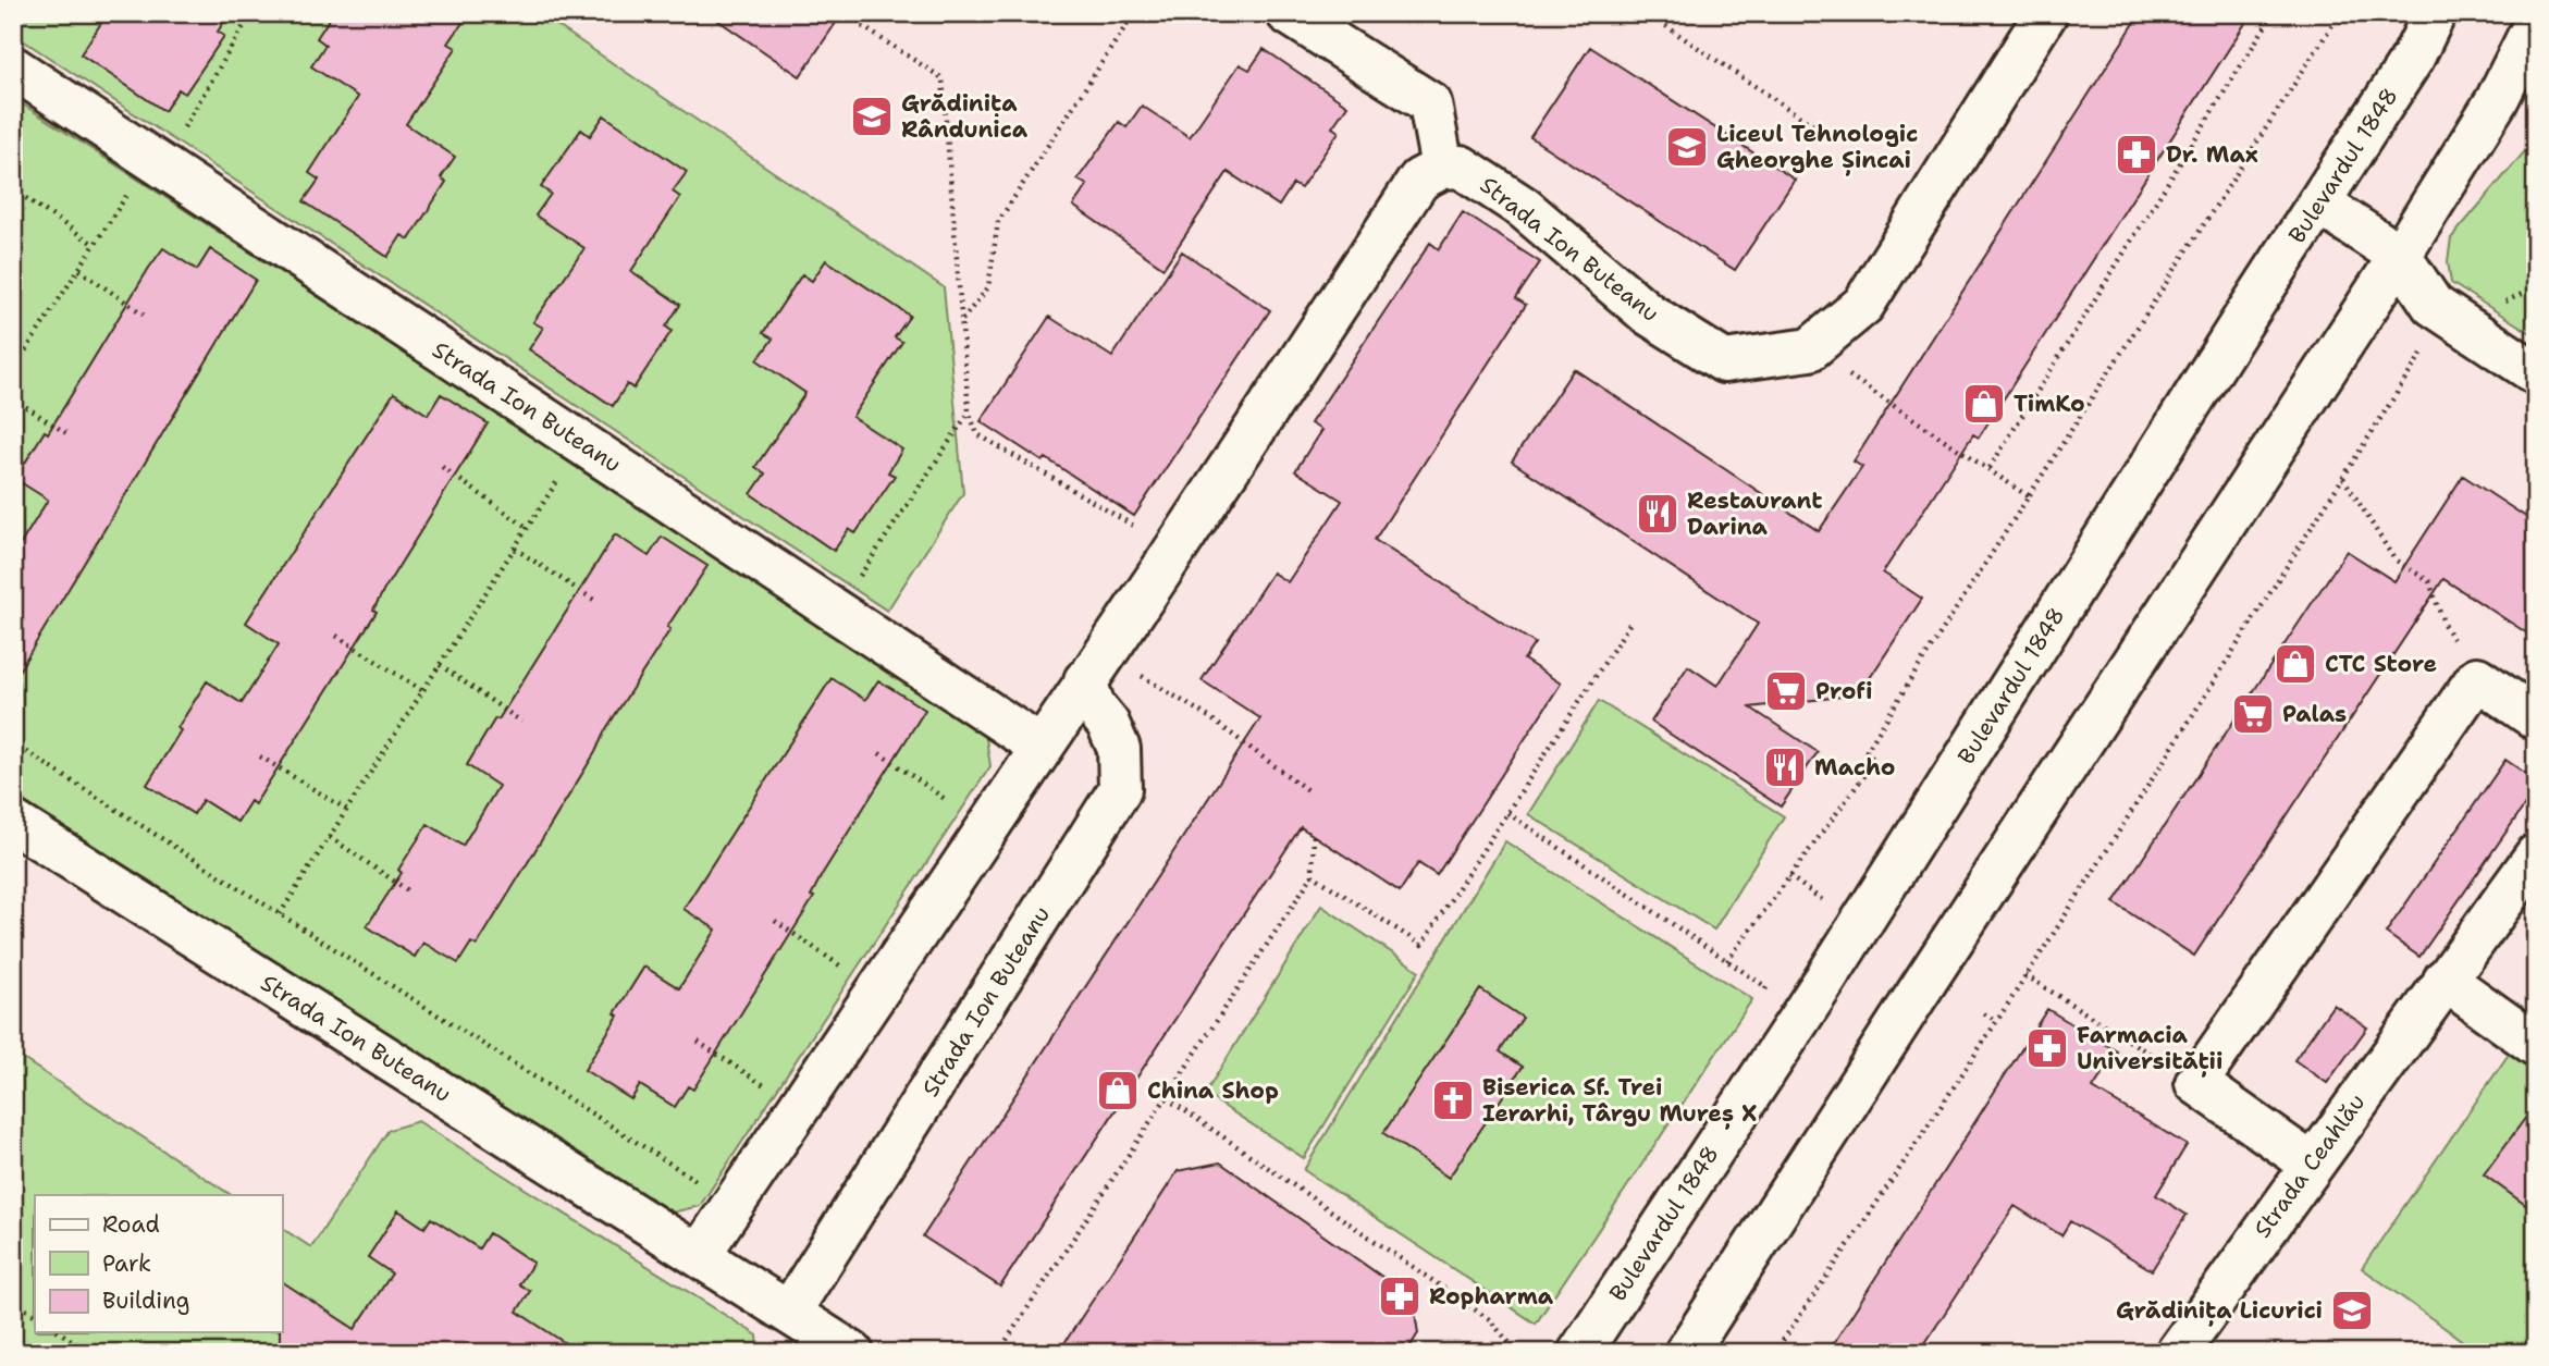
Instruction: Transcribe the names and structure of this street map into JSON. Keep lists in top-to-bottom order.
{
  "streets": {
    "street": ["Bulevardul 1848", "Strada Ion Buteanu", "Strada Ceahlău"]
  },
  "places": {
    "school or university": ["Grădinița Rândunica", "Liceul Tehnologic Gheorghe Șincai", "Grădinița Licurici"],
    "pharmacy": ["Dr. Max", "Farmacia Universității", "Ropharma"],
    "shop": ["TimKo", "CTC Store", "China Shop"],
    "restaurant": ["Restaurant Darina", "Macho"],
    "supermarket": ["Profi", "Palas"],
    "church": ["Biserica Sf. Trei Ierarhi, Târgu Mureș X"]
  },
  "legend": ["Road", "Park", "Building"]
}
